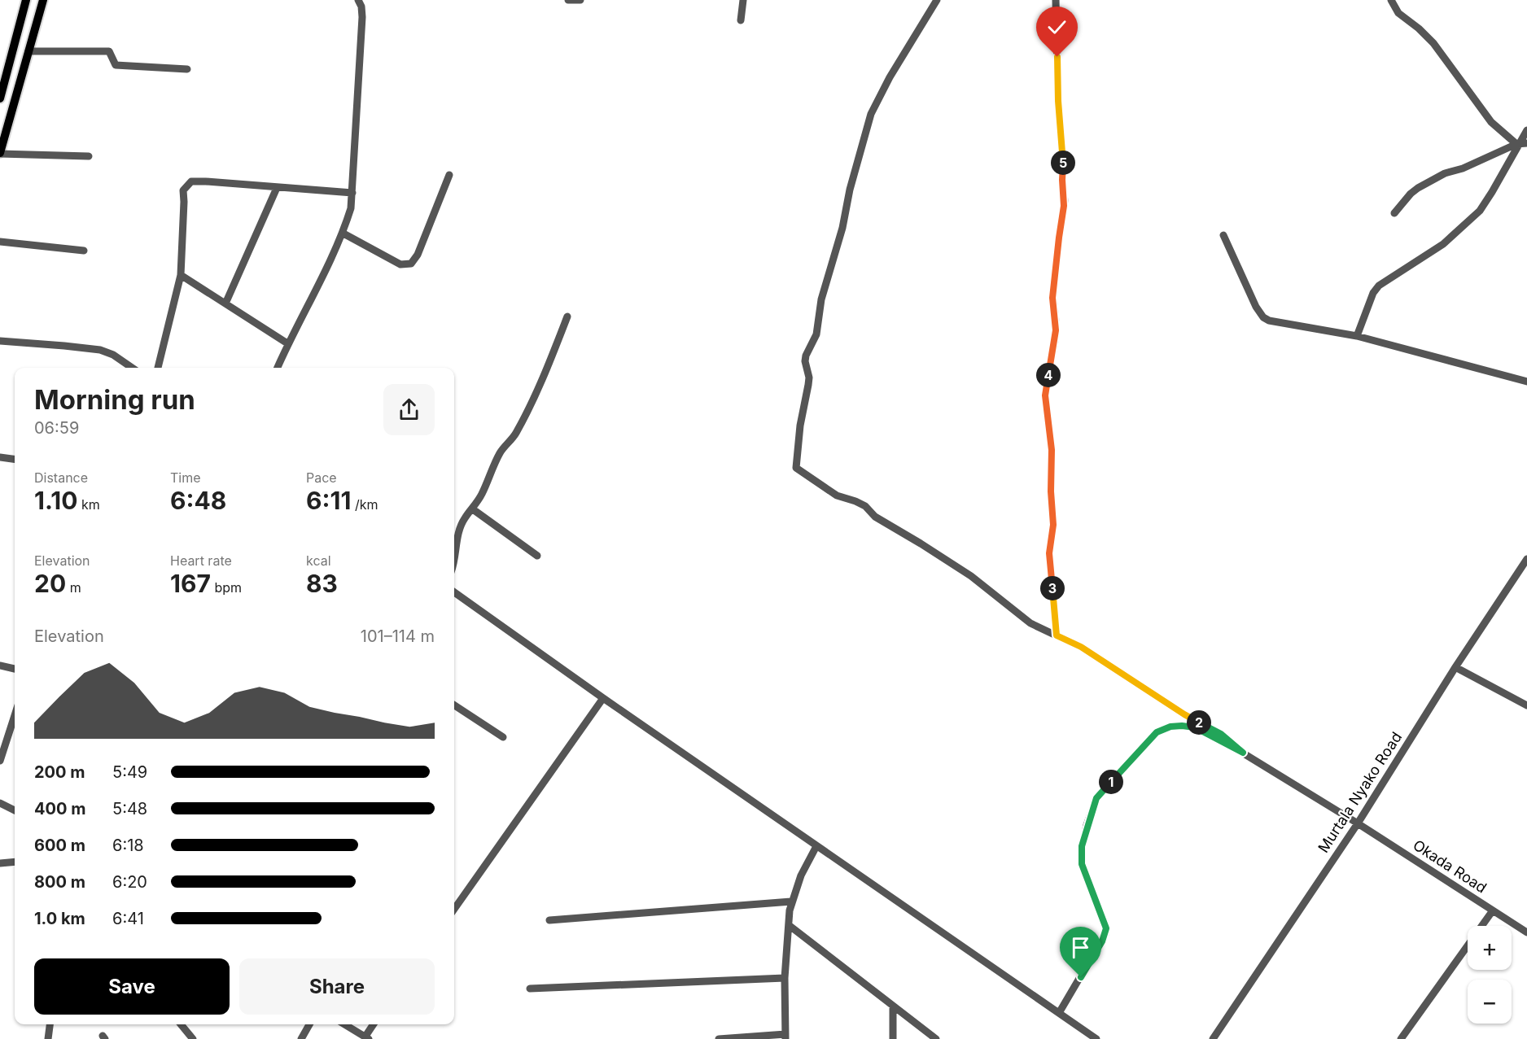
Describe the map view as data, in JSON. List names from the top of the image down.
{
  "streets": {
    "street": ["Murtala Nyako Road", "Okada Road"]
  },
  "crossings": [
    ["Murtala Nyako Road", "Okada Road"]
  ],
  "page": {
    "pins": [
      "5",
      "4",
      "3",
      "2",
      "1"
    ],
    "heading": ["Morning run", "06:59"],
    "stats": [
      ["Distance", "1.10 km"],
      ["Time", "6:48"],
      ["Pace", "6:11 /km"],
      ["Elevation", "20 m"],
      ["Heart rate", "167 bpm"],
      ["kcal", "83"]
    ],
    "chart": ["Elevation", "101–114 m"],
    "list": [
      {
        "name": "200 m",
        "note": "5:49"
      },
      {
        "name": "400 m",
        "note": "5:48"
      },
      {
        "name": "600 m",
        "note": "6:18"
      },
      {
        "name": "800 m",
        "note": "6:20"
      },
      {
        "name": "1.0 km",
        "note": "6:41"
      }
    ],
    "map_buttons": ["+", "−"],
    "buttons": ["Save", "Share"]
  }
}
